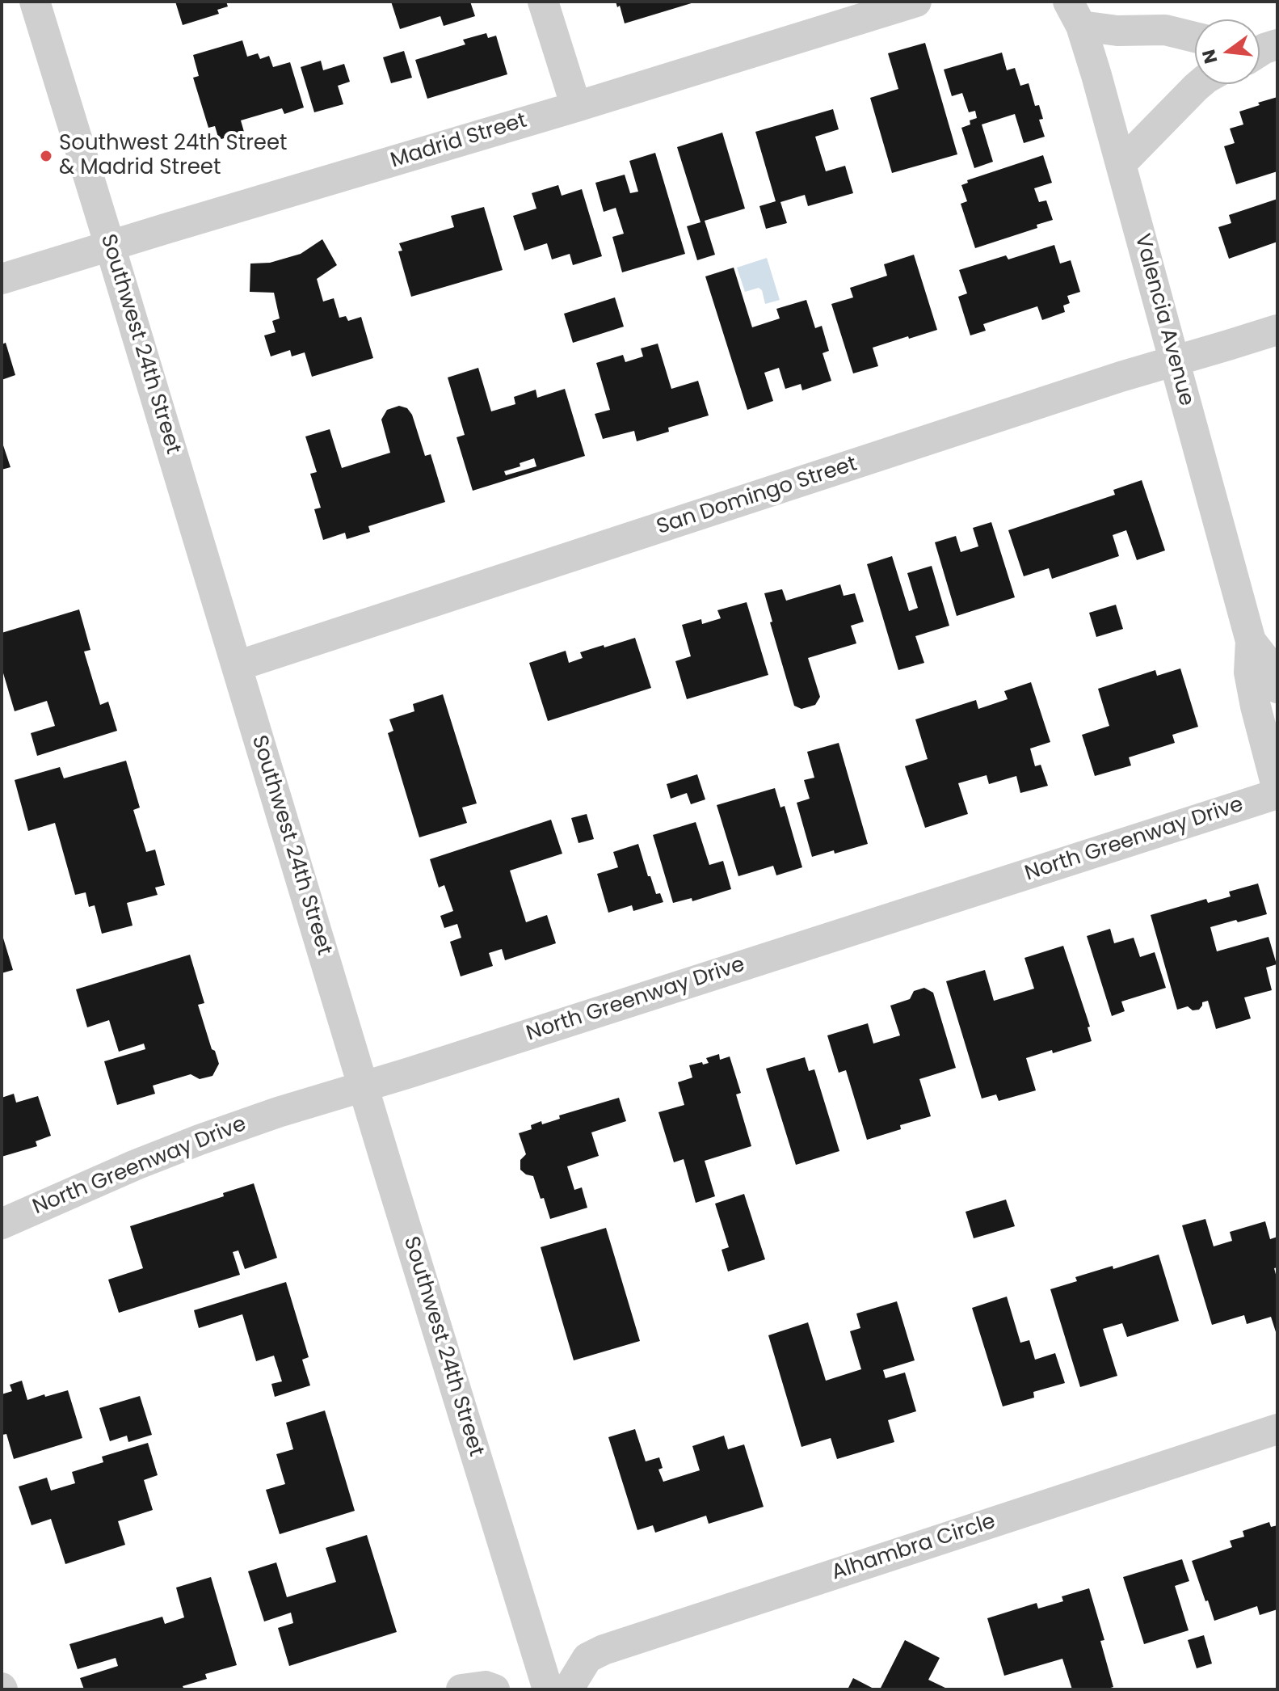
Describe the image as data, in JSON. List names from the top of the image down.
{
  "streets": {
    "street": [
      "Madrid Street",
      "Valencia Avenue",
      "Southwest 24th Street",
      "San Domingo Street",
      "North Greenway Drive",
      "Alhambra Circle"
    ]
  },
  "crossings": [
    ["Madrid Street", "Southwest 24th Street"],
    ["Valencia Avenue", "San Domingo Street"],
    ["Valencia Avenue", "North Greenway Drive"],
    ["Southwest 24th Street", "San Domingo Street"],
    ["Southwest 24th Street", "North Greenway Drive"]
  ],
  "places": ["Southwest 24th Street & Madrid Street"],
  "north": "left"
}
